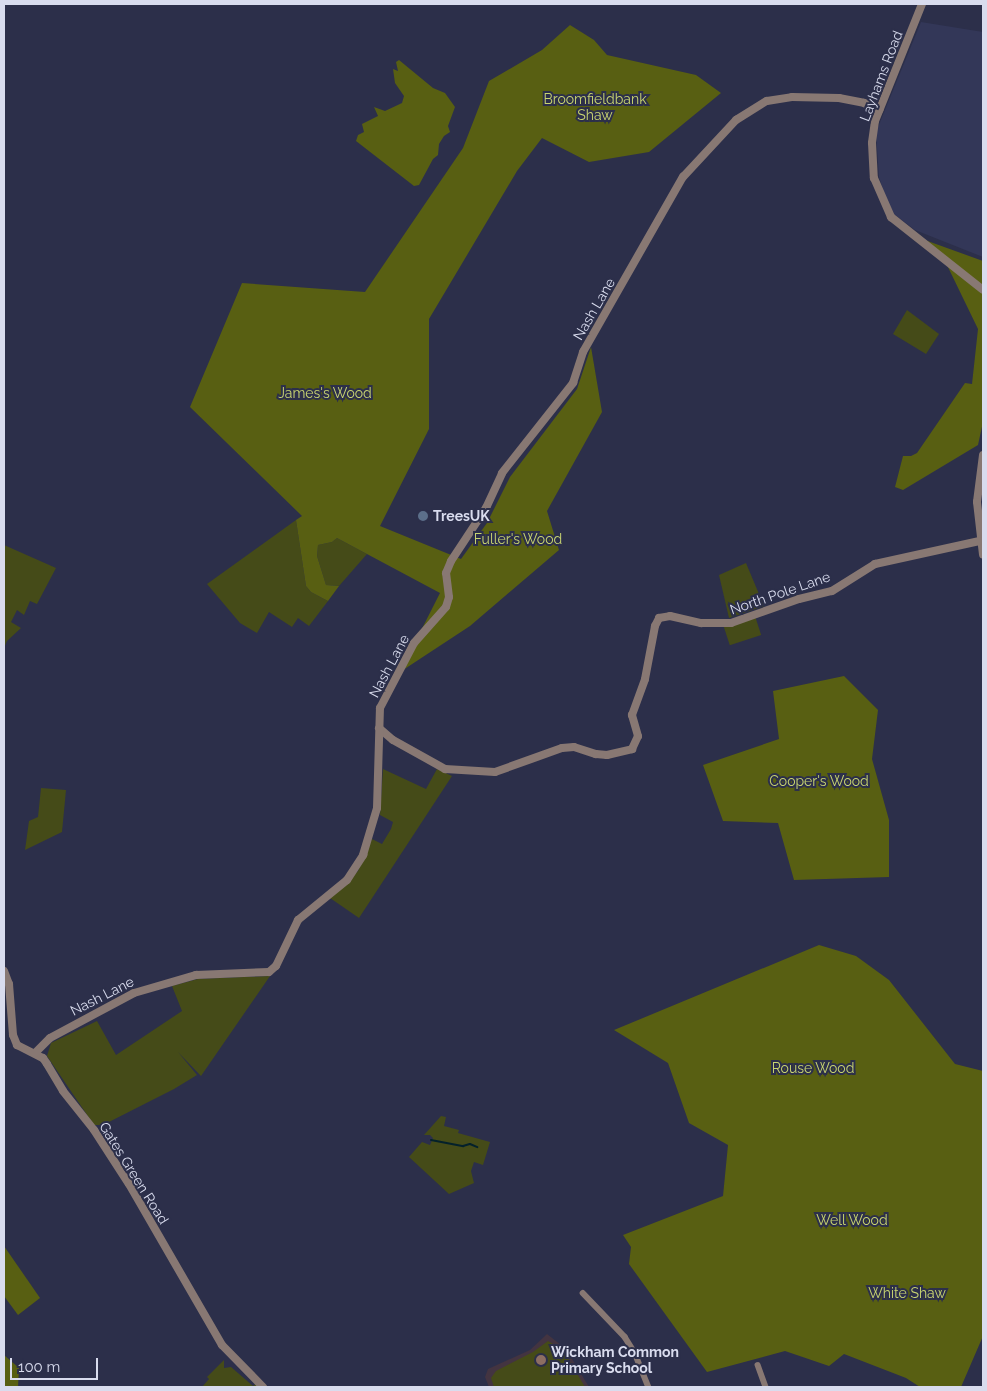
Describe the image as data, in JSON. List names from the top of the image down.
{
  "streets": {
    "street": [
      "Layhams Road",
      "Nash Lane",
      "North Pole Lane",
      "Gates Green Road"
    ]
  },
  "crossings": [
    ["Layhams Road", "Nash Lane"],
    ["Nash Lane", "North Pole Lane"],
    ["Nash Lane", "Gates Green Road"]
  ],
  "parks": [
    "Broomfieldbank Shaw",
    "James's Wood",
    "Fuller's Wood",
    "Cooper's Wood",
    "Rouse Wood",
    "Well Wood",
    "White Shaw"
  ],
  "places": ["TreesUK", "Wickham Common Primary School"],
  "scale_bar": "100 m"
}
